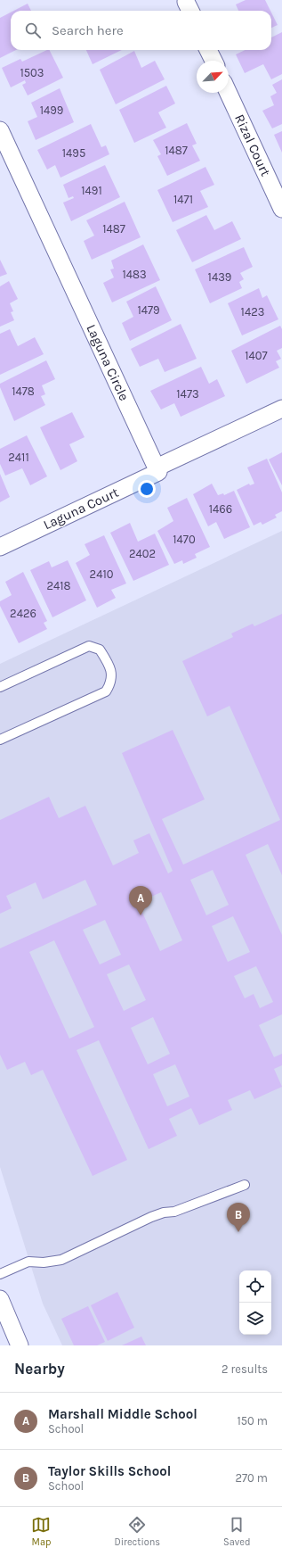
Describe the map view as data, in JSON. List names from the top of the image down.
{
  "streets": {
    "street": ["Rizal Court", "Laguna Circle", "Laguna Court"]
  },
  "crossings": [
    ["Laguna Circle", "Laguna Court"]
  ],
  "house_numbers": [
    "1503",
    "1499",
    "1487",
    "1495",
    "1491",
    "1471",
    "1487",
    "1483",
    "1439",
    "1479",
    "1423",
    "1407",
    "1478",
    "1473",
    "2411",
    "1466",
    "1470",
    "2402",
    "2410",
    "2418",
    "2426"
  ],
  "north": "top right",
  "page": {
    "search": "Search here",
    "pins": ["A", "B"],
    "heading": ["Nearby", "2 results"],
    "list": [
      {
        "mark": "A",
        "name": "Marshall Middle School",
        "note": "School",
        "value": "150 m"
      },
      {
        "mark": "B",
        "name": "Taylor Skills School",
        "note": "School",
        "value": "270 m"
      }
    ],
    "nav": ["Map", "Directions", "Saved"]
  }
}
